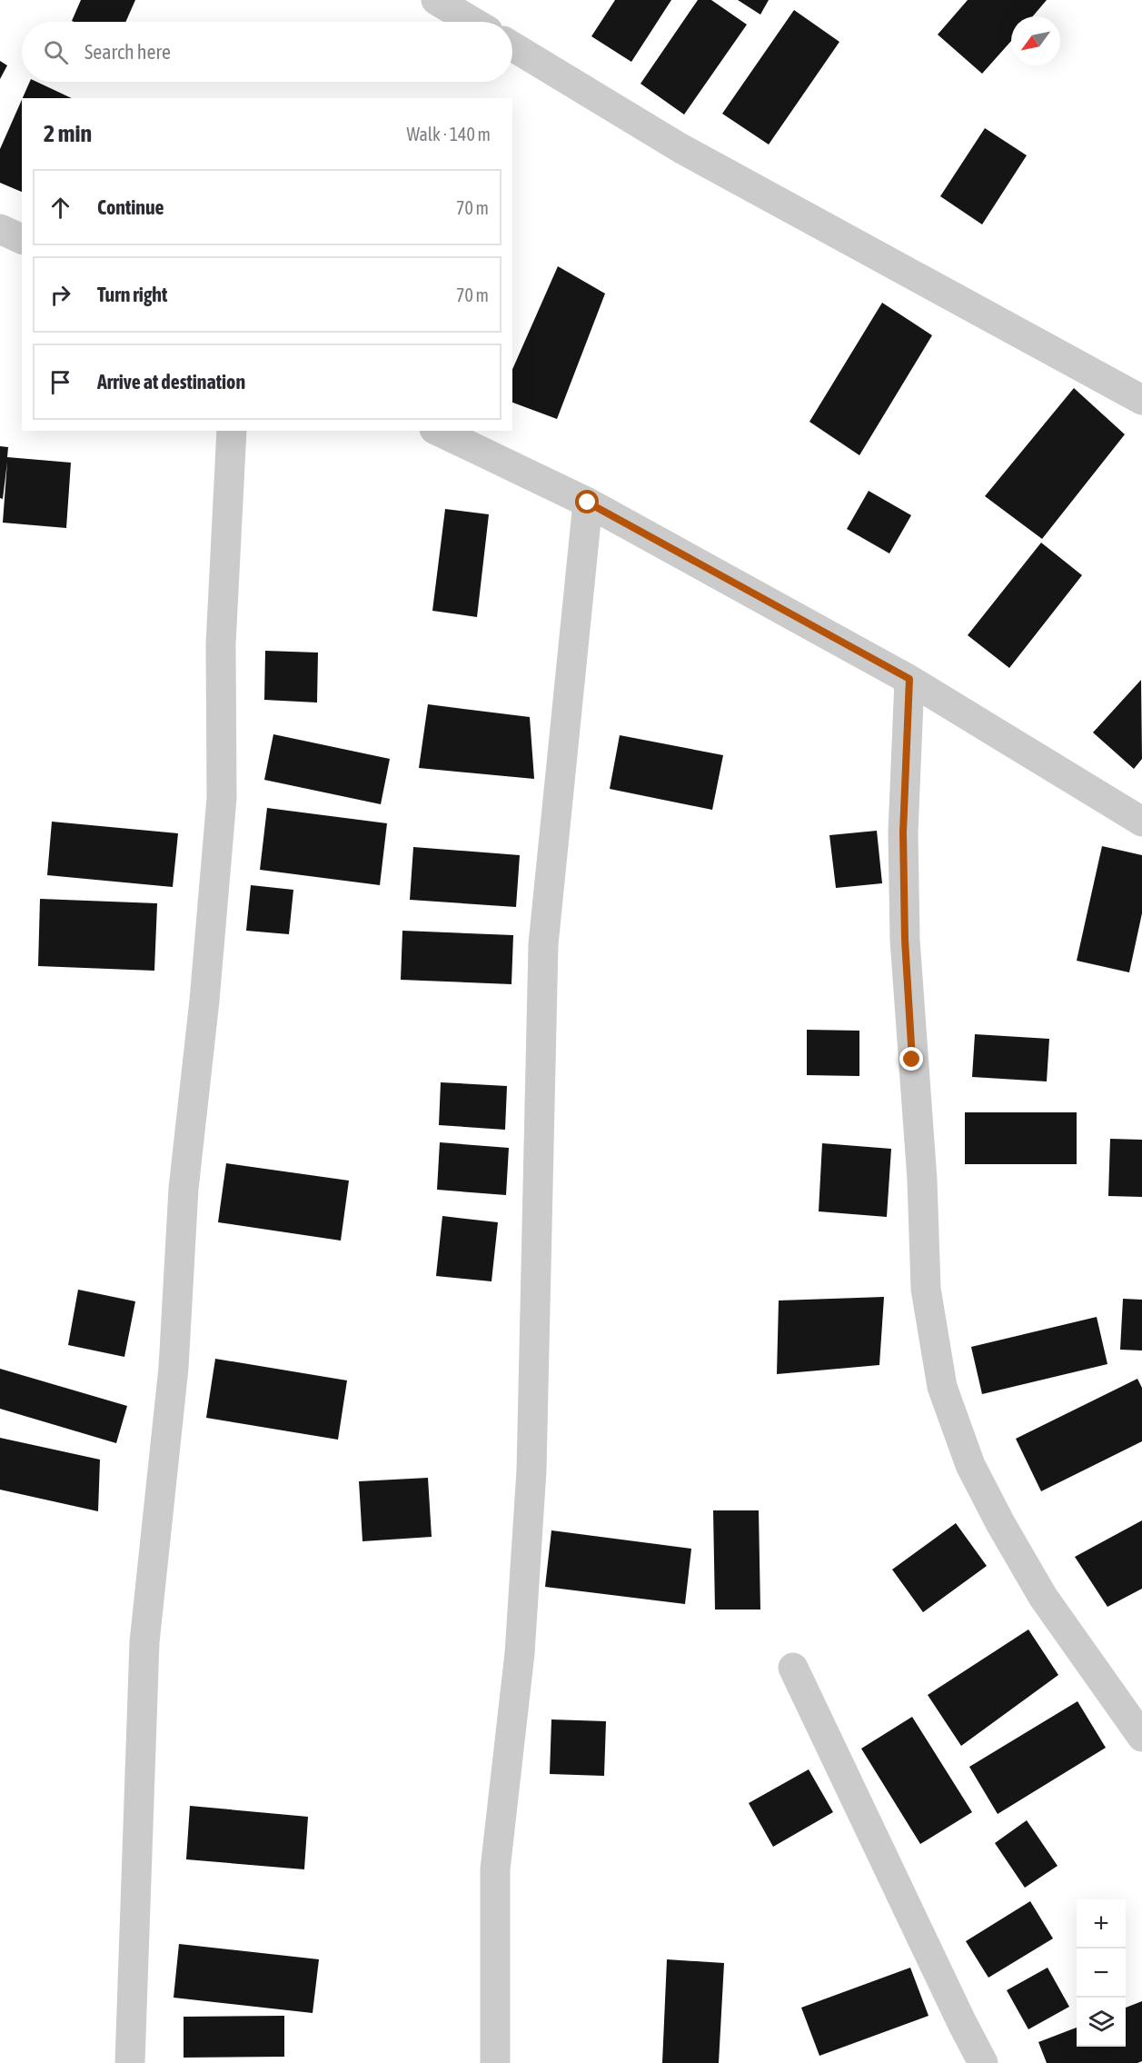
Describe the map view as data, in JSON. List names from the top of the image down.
{
  "north": "bottom left",
  "page": {
    "search": "Search here",
    "heading": ["2 min", "Walk · 140 m"],
    "list": [
      ["Continue", "70 m"],
      ["Turn right", "70 m"],
      "Arrive at destination"
    ],
    "map_buttons": ["+", "−"]
  }
}
